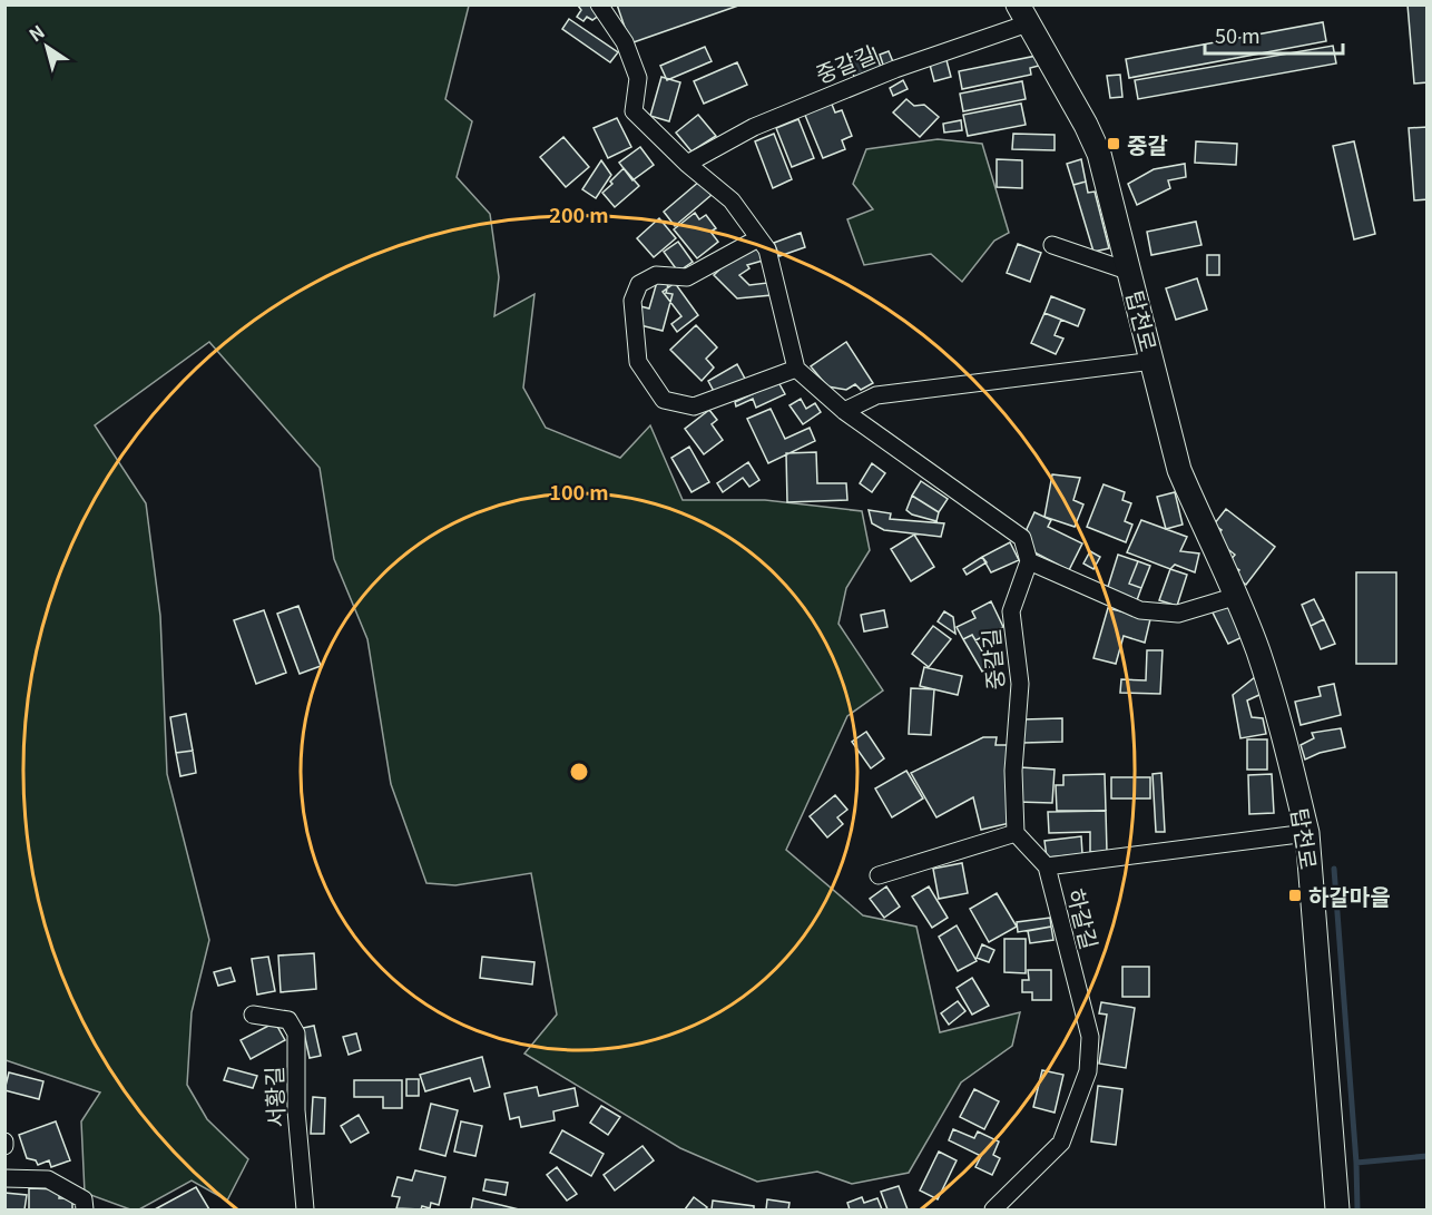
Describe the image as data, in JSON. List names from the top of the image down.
{
  "streets": {
    "main road": ["탑천로"],
    "street": ["중갈길", "하갈길", "서황길"]
  },
  "crossings": [
    ["중갈길", "탑천로"],
    ["탑천로", "하갈길"]
  ],
  "places": {
    "transit": ["중갈", "하갈마을"]
  },
  "scale_bar": "50 m",
  "north": "top left",
  "rings": ["200 m", "100 m"]
}
